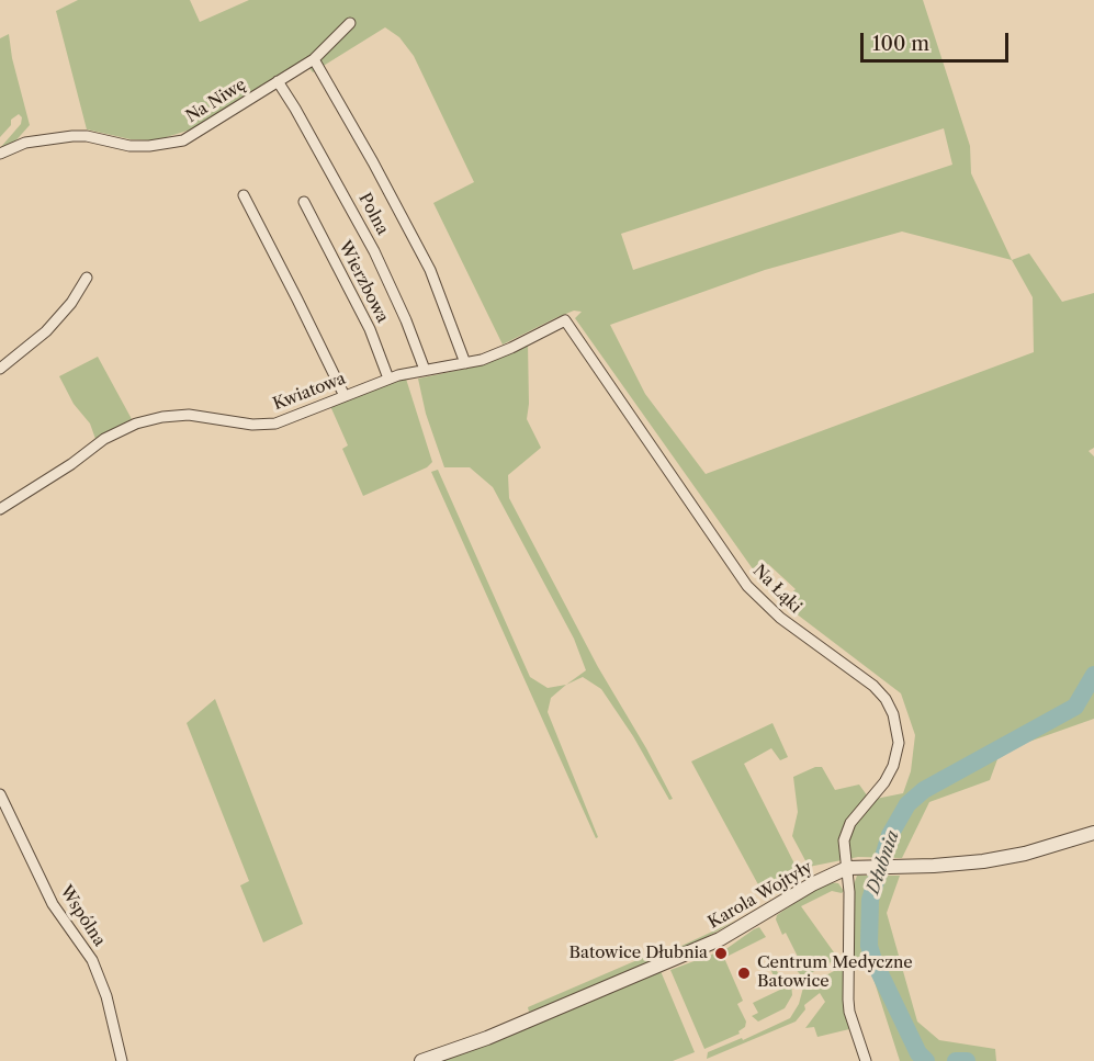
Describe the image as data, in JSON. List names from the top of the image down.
{
  "streets": {
    "street": [
      "Na Niwę",
      "Polna",
      "Wierzbowa",
      "Kwiatowa",
      "Na Łąki",
      "Karola Wojtyły",
      "Wspólna"
    ]
  },
  "crossings": [
    ["Na Niwę", "Polna"],
    ["Polna", "Kwiatowa"],
    ["Wierzbowa", "Kwiatowa"],
    ["Kwiatowa", "Na Łąki"],
    ["Na Łąki", "Karola Wojtyły"]
  ],
  "water": ["Dłubnia"],
  "places": ["Batowice Dłubnia", "Centrum Medyczne Batowice"],
  "scale_bar": "100 m"
}
